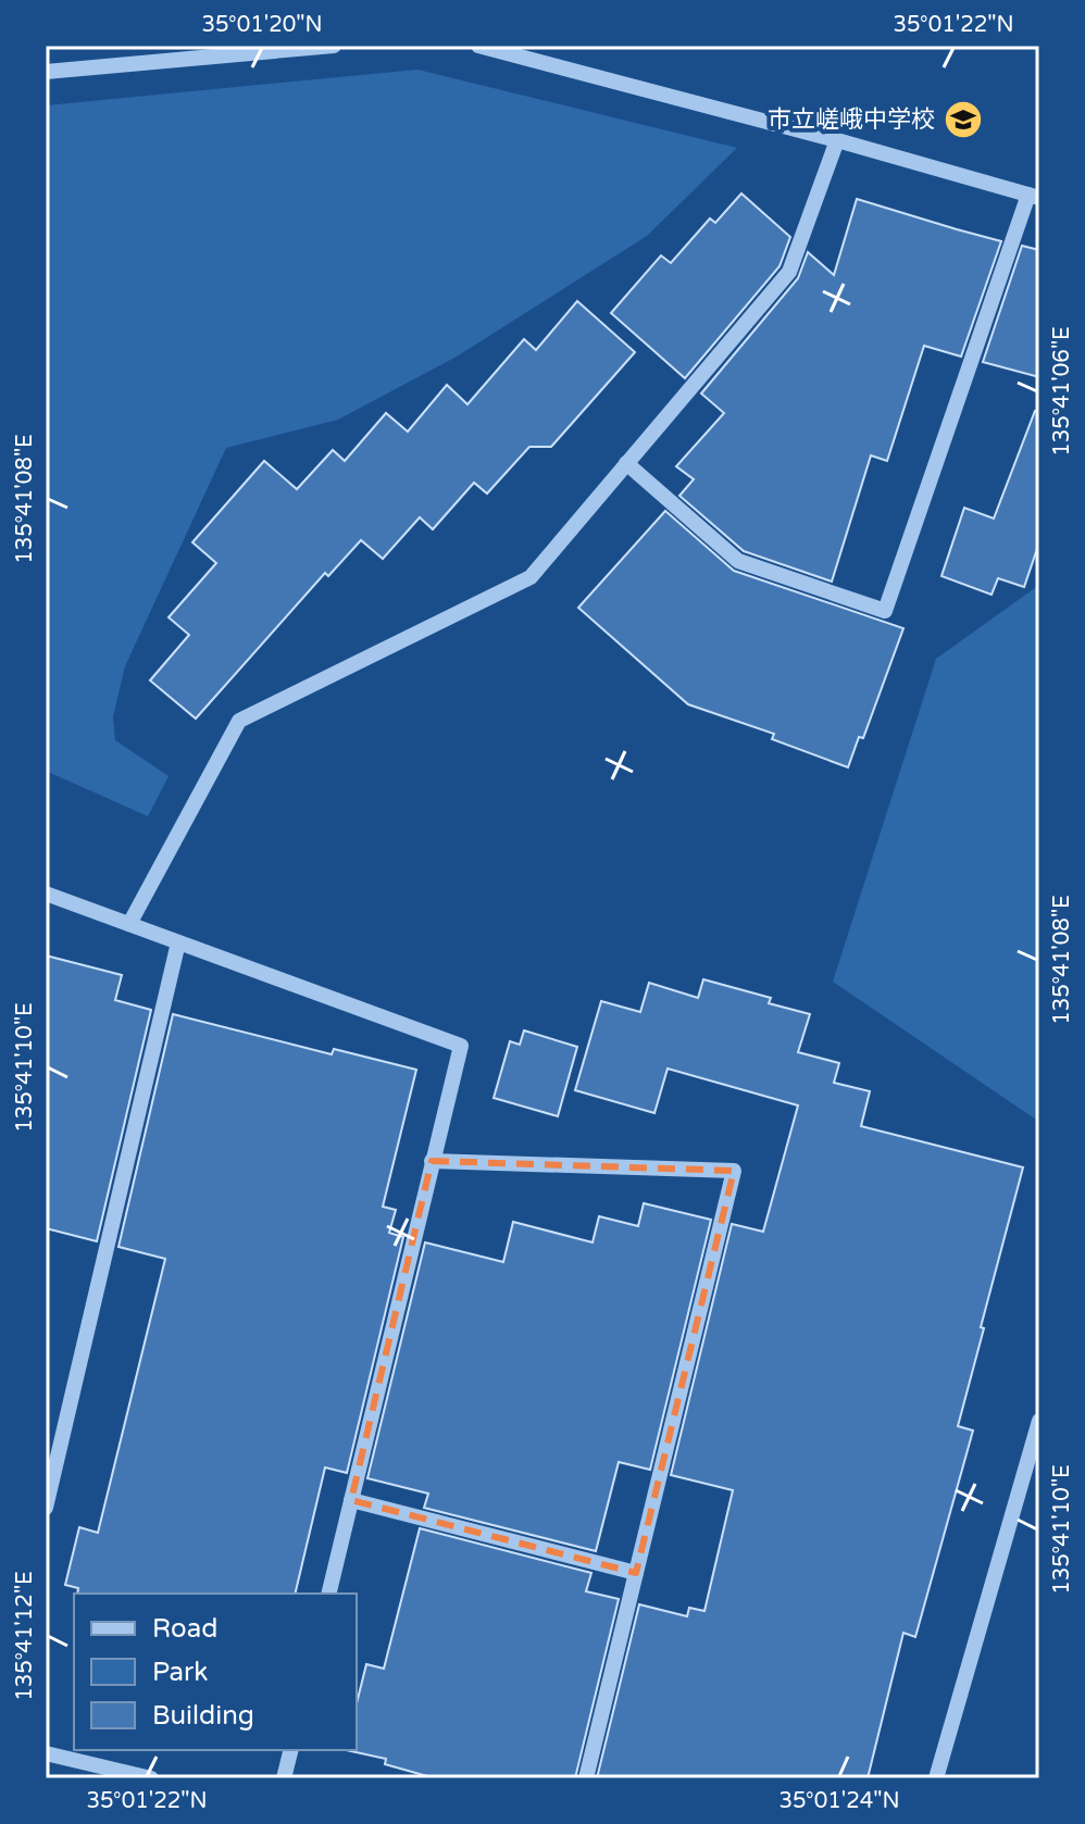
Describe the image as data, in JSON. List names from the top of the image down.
{
  "places": {
    "school or university": ["市立嵯峨中学校"]
  },
  "legend": ["Road", "Park", "Building"],
  "coordinates": [
    "35°01'20\"N",
    "35°01'22\"N",
    "135°41'06\"E",
    "135°41'08\"E",
    "135°41'10\"E",
    "135°41'12\"E",
    "35°01'24\"N"
  ]
}
